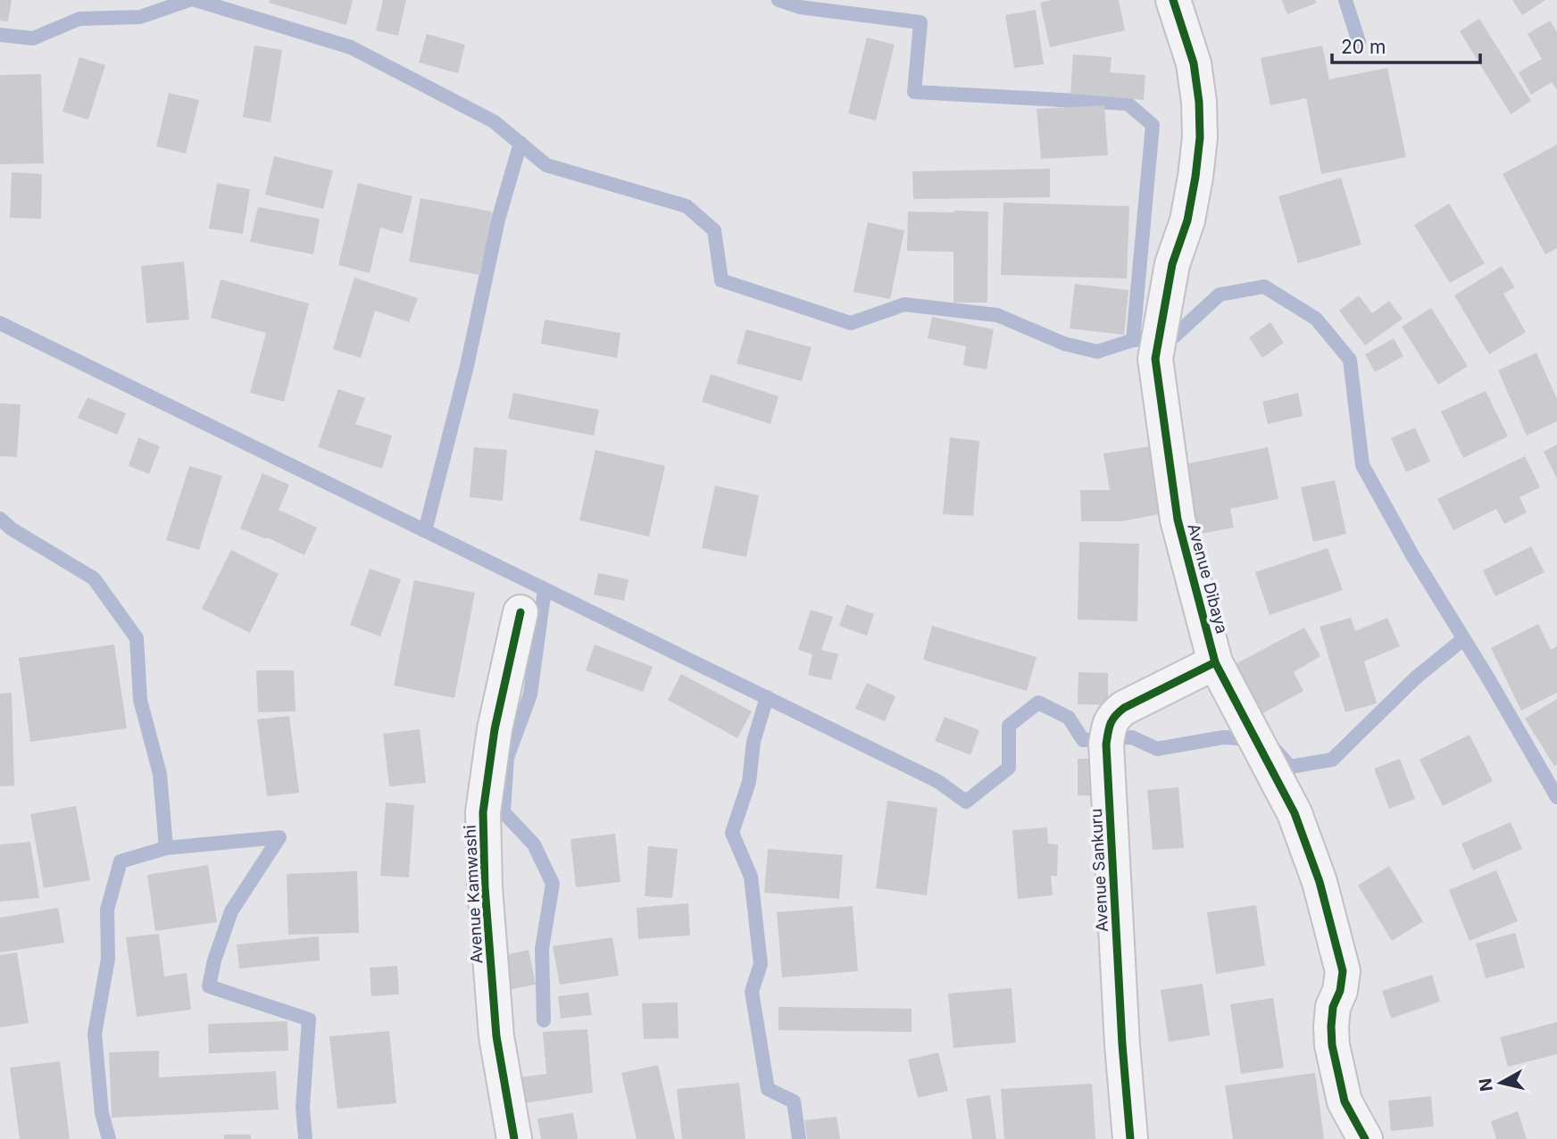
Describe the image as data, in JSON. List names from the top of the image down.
{
  "streets": {
    "street": ["Avenue Dibaya", "Avenue Sankuru", "Avenue Kamwashi"]
  },
  "crossings": [
    ["Avenue Dibaya", "Avenue Sankuru"]
  ],
  "scale_bar": "20 m",
  "north": "left"
}
